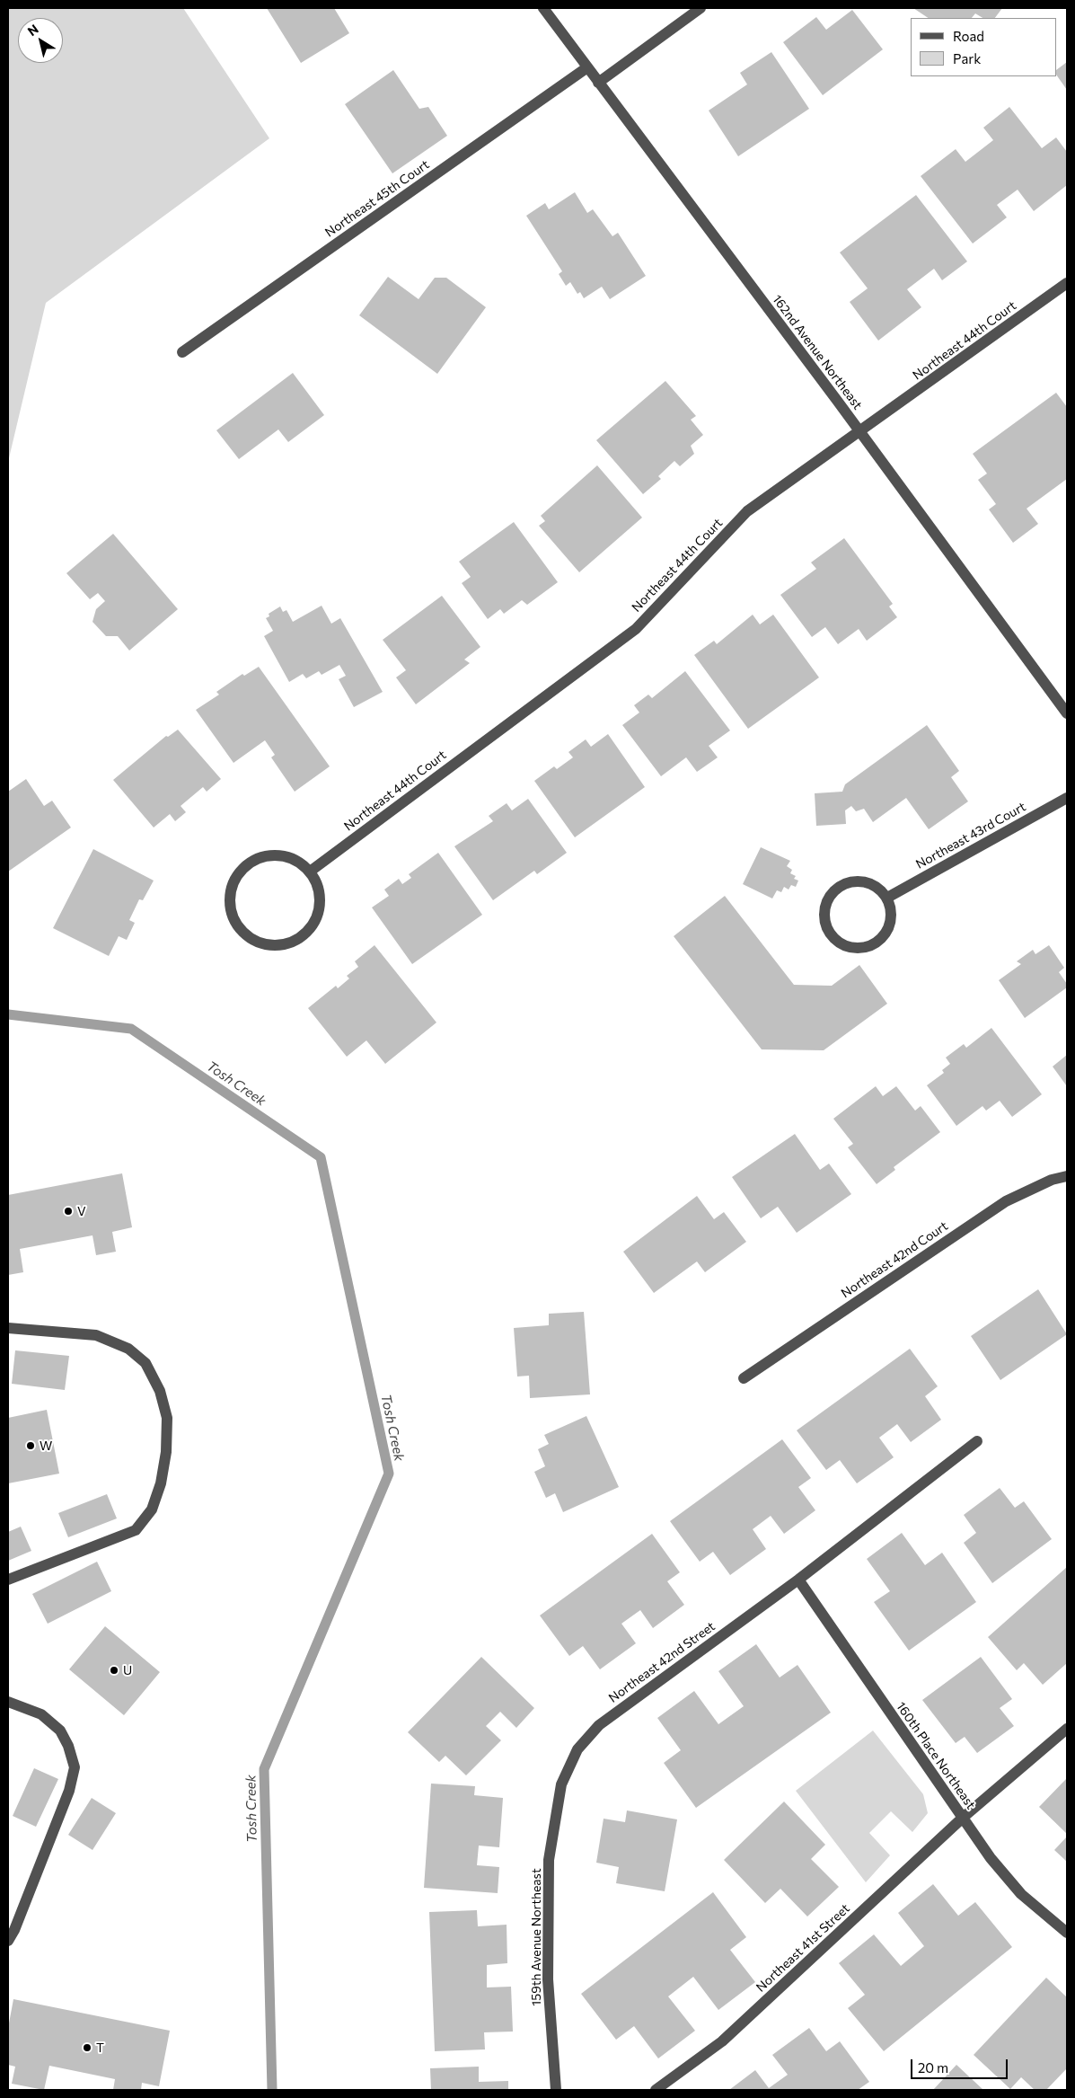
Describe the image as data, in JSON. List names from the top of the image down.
{
  "streets": {
    "street": [
      "Northeast 45th Court",
      "Northeast 44th Court",
      "162nd Avenue Northeast",
      "Northeast 43rd Court",
      "Northeast 42nd Court",
      "Northeast 42nd Street",
      "160th Place Northeast",
      "159th Avenue Northeast",
      "Northeast 41st Street"
    ]
  },
  "crossings": [
    ["Northeast 45th Court", "162nd Avenue Northeast"],
    ["Northeast 44th Court", "162nd Avenue Northeast"],
    ["Northeast 42nd Street", "160th Place Northeast"],
    ["Northeast 42nd Street", "159th Avenue Northeast"],
    ["160th Place Northeast", "Northeast 41st Street"]
  ],
  "water": ["Tosh Creek"],
  "places": [
    "V",
    "W",
    "U",
    "T"
  ],
  "legend": ["Road", "Park"],
  "scale_bar": "20 m",
  "north": "top left"
}
